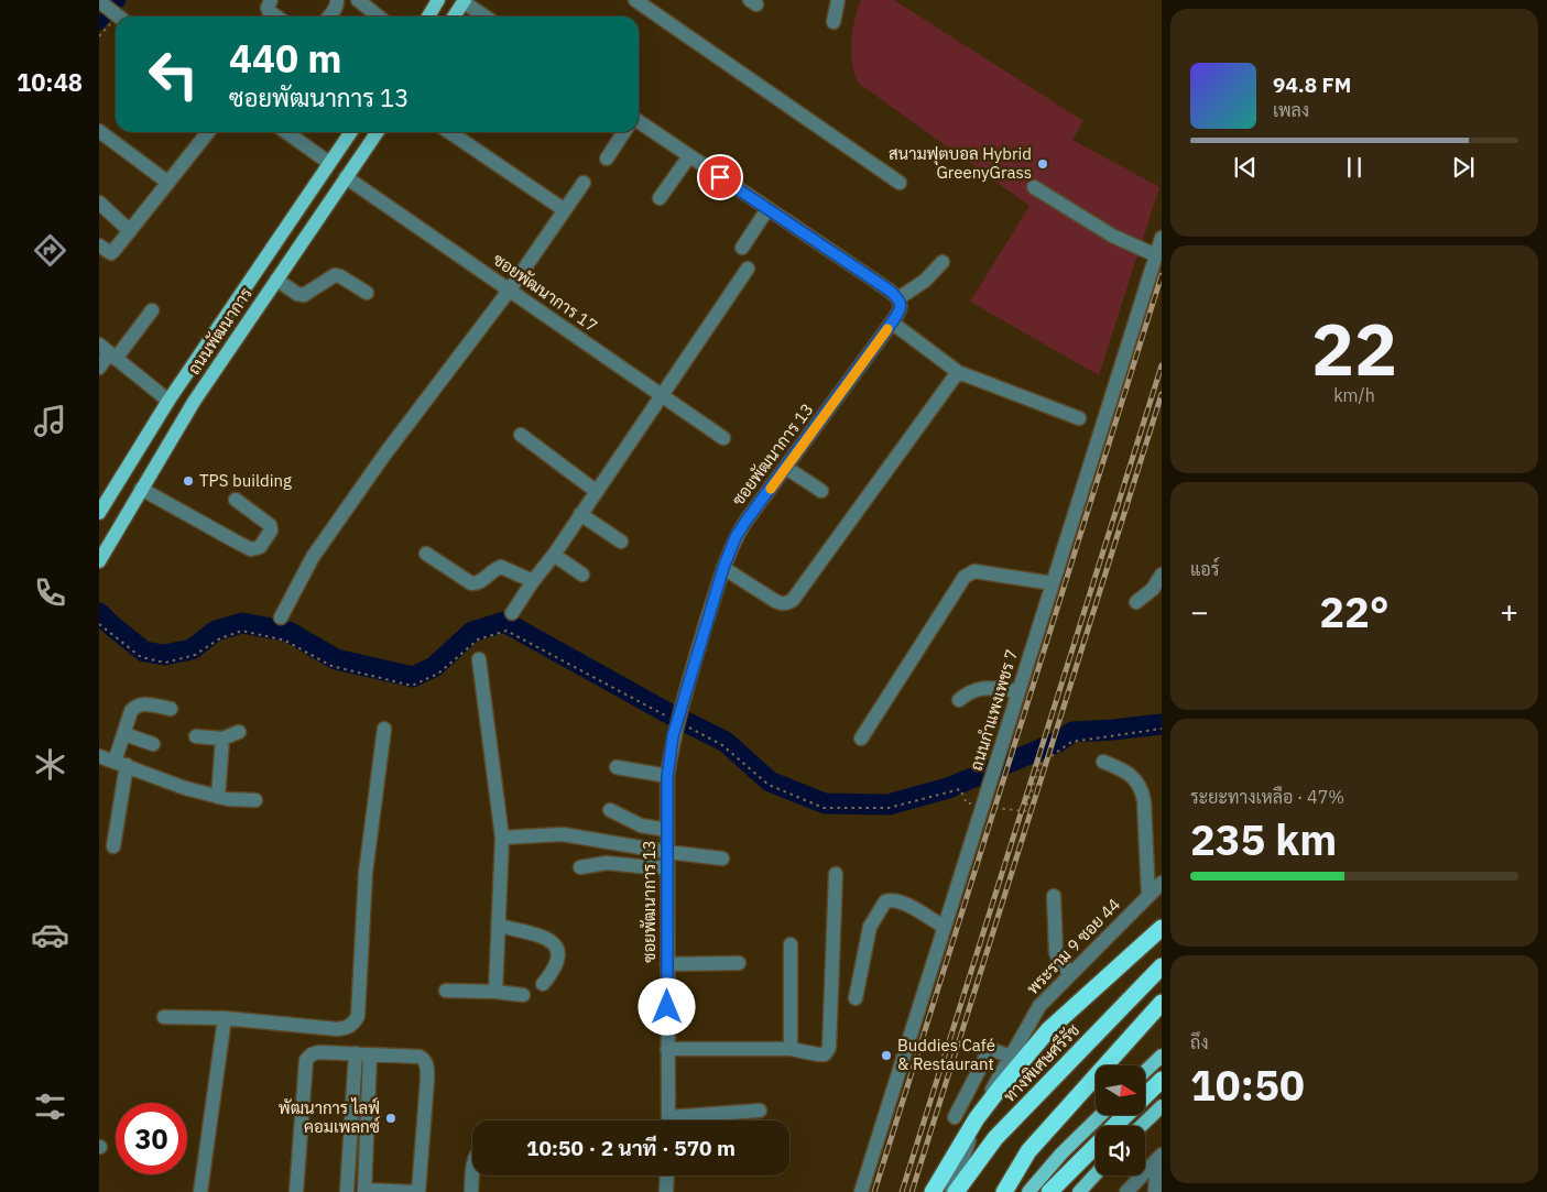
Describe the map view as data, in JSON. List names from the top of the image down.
{
  "streets": {
    "highway": ["ทางพิเศษศรีรัช"],
    "main road": ["ถนนพัฒนาการ"],
    "street": [
      "ซอยพัฒนาการ 17",
      "ซอยพัฒนาการ 13",
      "ถนนกำแพงเพชร 7",
      "พระราม 9 ซอย 44"
    ]
  },
  "crossings": [
    ["ซอยพัฒนาการ 17", "ถนนพัฒนาการ"]
  ],
  "places": [
    "สนามฟุตบอล Hybrid GreenyGrass",
    "TPS building",
    "Buddies Café & Restaurant",
    "พัฒนาการ ไลฟ์ คอมเพลกซ์"
  ],
  "north": "right",
  "page": {
    "tabs": "10:48",
    "turn": ["440 m", "ซอยพัฒนาการ 13"],
    "song": ["94.8 FM", "เพลง"],
    "tile": [
      ["22", "km/h"],
      "แอร์",
      ["ระยะทางเหลือ · 47%", "235 km"],
      ["ถึง", "10:50"]
    ],
    "heat": ["−", "22°", "+"],
    "limit": "30",
    "trip": "10:50 · 2 นาที · 570 m"
  }
}
